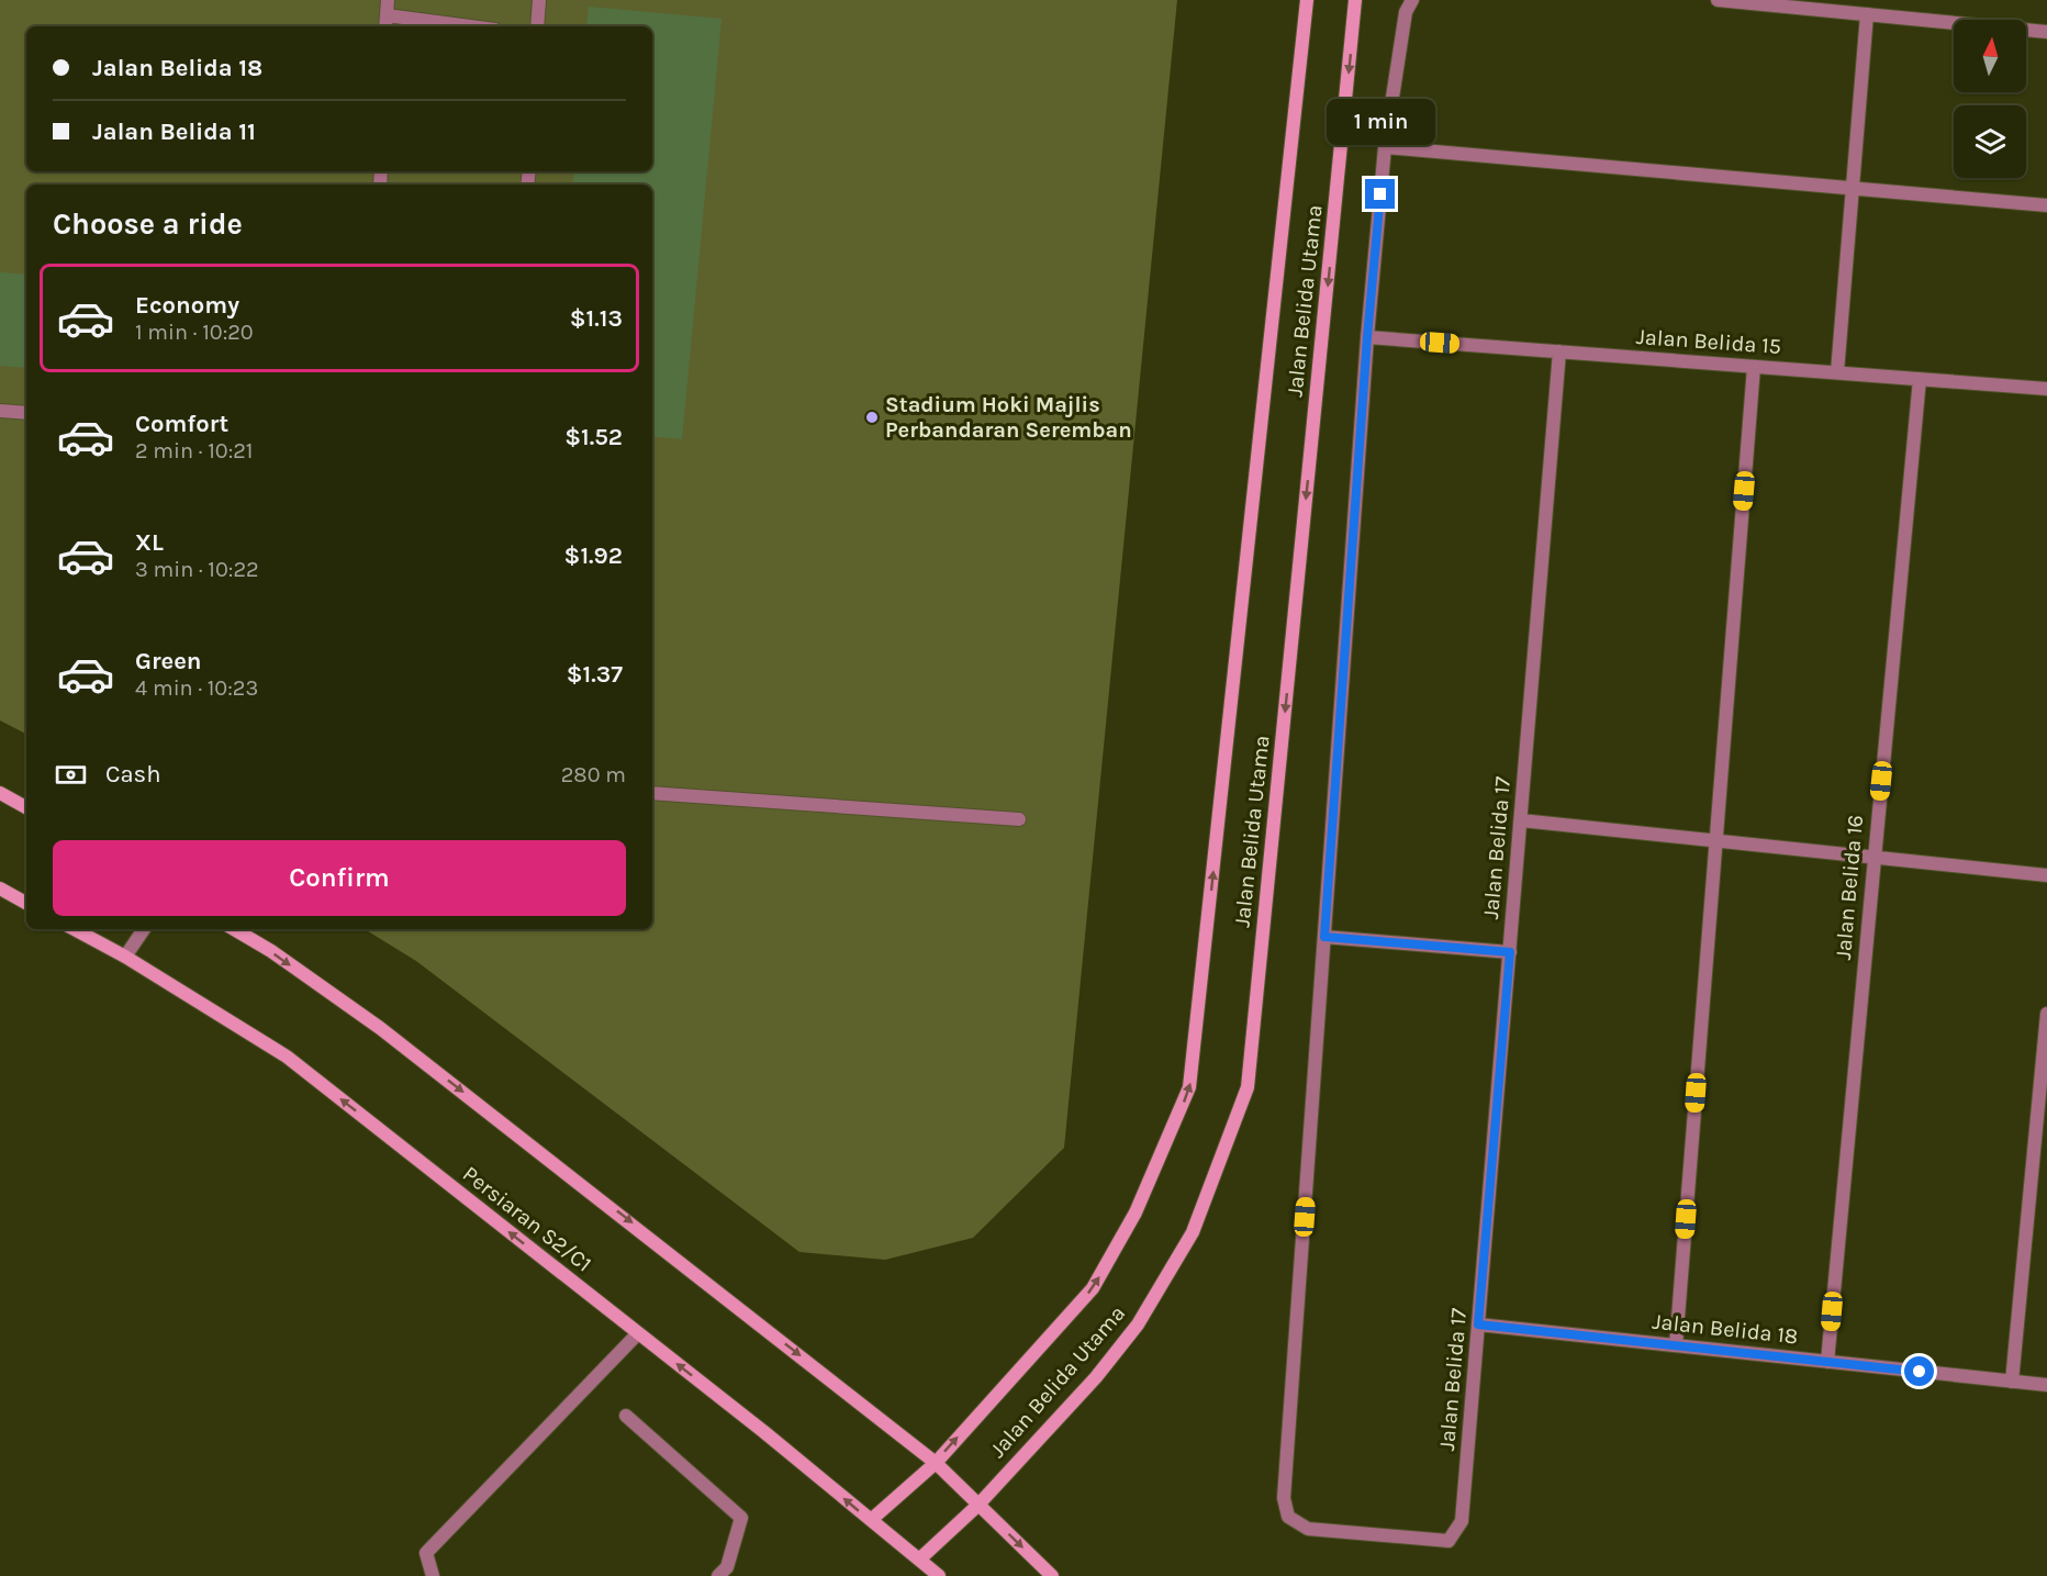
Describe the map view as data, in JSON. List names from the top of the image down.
{
  "streets": {
    "main road": ["Jalan Belida Utama", "Persiaran S2/C1"],
    "street": [
      "Jalan Belida 15",
      "Jalan Belida 17",
      "Jalan Belida 16",
      "Jalan Belida 18"
    ]
  },
  "crossings": [
    ["Jalan Belida Utama", "Persiaran S2/C1"],
    ["Jalan Belida 15", "Jalan Belida 17"],
    ["Jalan Belida 15", "Jalan Belida 16"],
    ["Jalan Belida 17", "Jalan Belida 18"],
    ["Jalan Belida 16", "Jalan Belida 18"]
  ],
  "places": ["Stadium Hoki Majlis Perbandaran Seremban"],
  "north": "top",
  "page": {
    "banner": ["Jalan Belida 18", "Jalan Belida 11"],
    "bubble": "1 min",
    "heading": "Choose a ride",
    "list": [
      {
        "name": "Economy",
        "note": "1 min · 10:20",
        "value": "$1.13"
      },
      {
        "name": "Comfort",
        "note": "2 min · 10:21",
        "value": "$1.52"
      },
      {
        "name": "XL",
        "note": "3 min · 10:22",
        "value": "$1.92"
      },
      {
        "name": "Green",
        "note": "4 min · 10:23",
        "value": "$1.37"
      }
    ],
    "pay": ["Cash", "280 m"],
    "buttons": "Confirm"
  }
}
